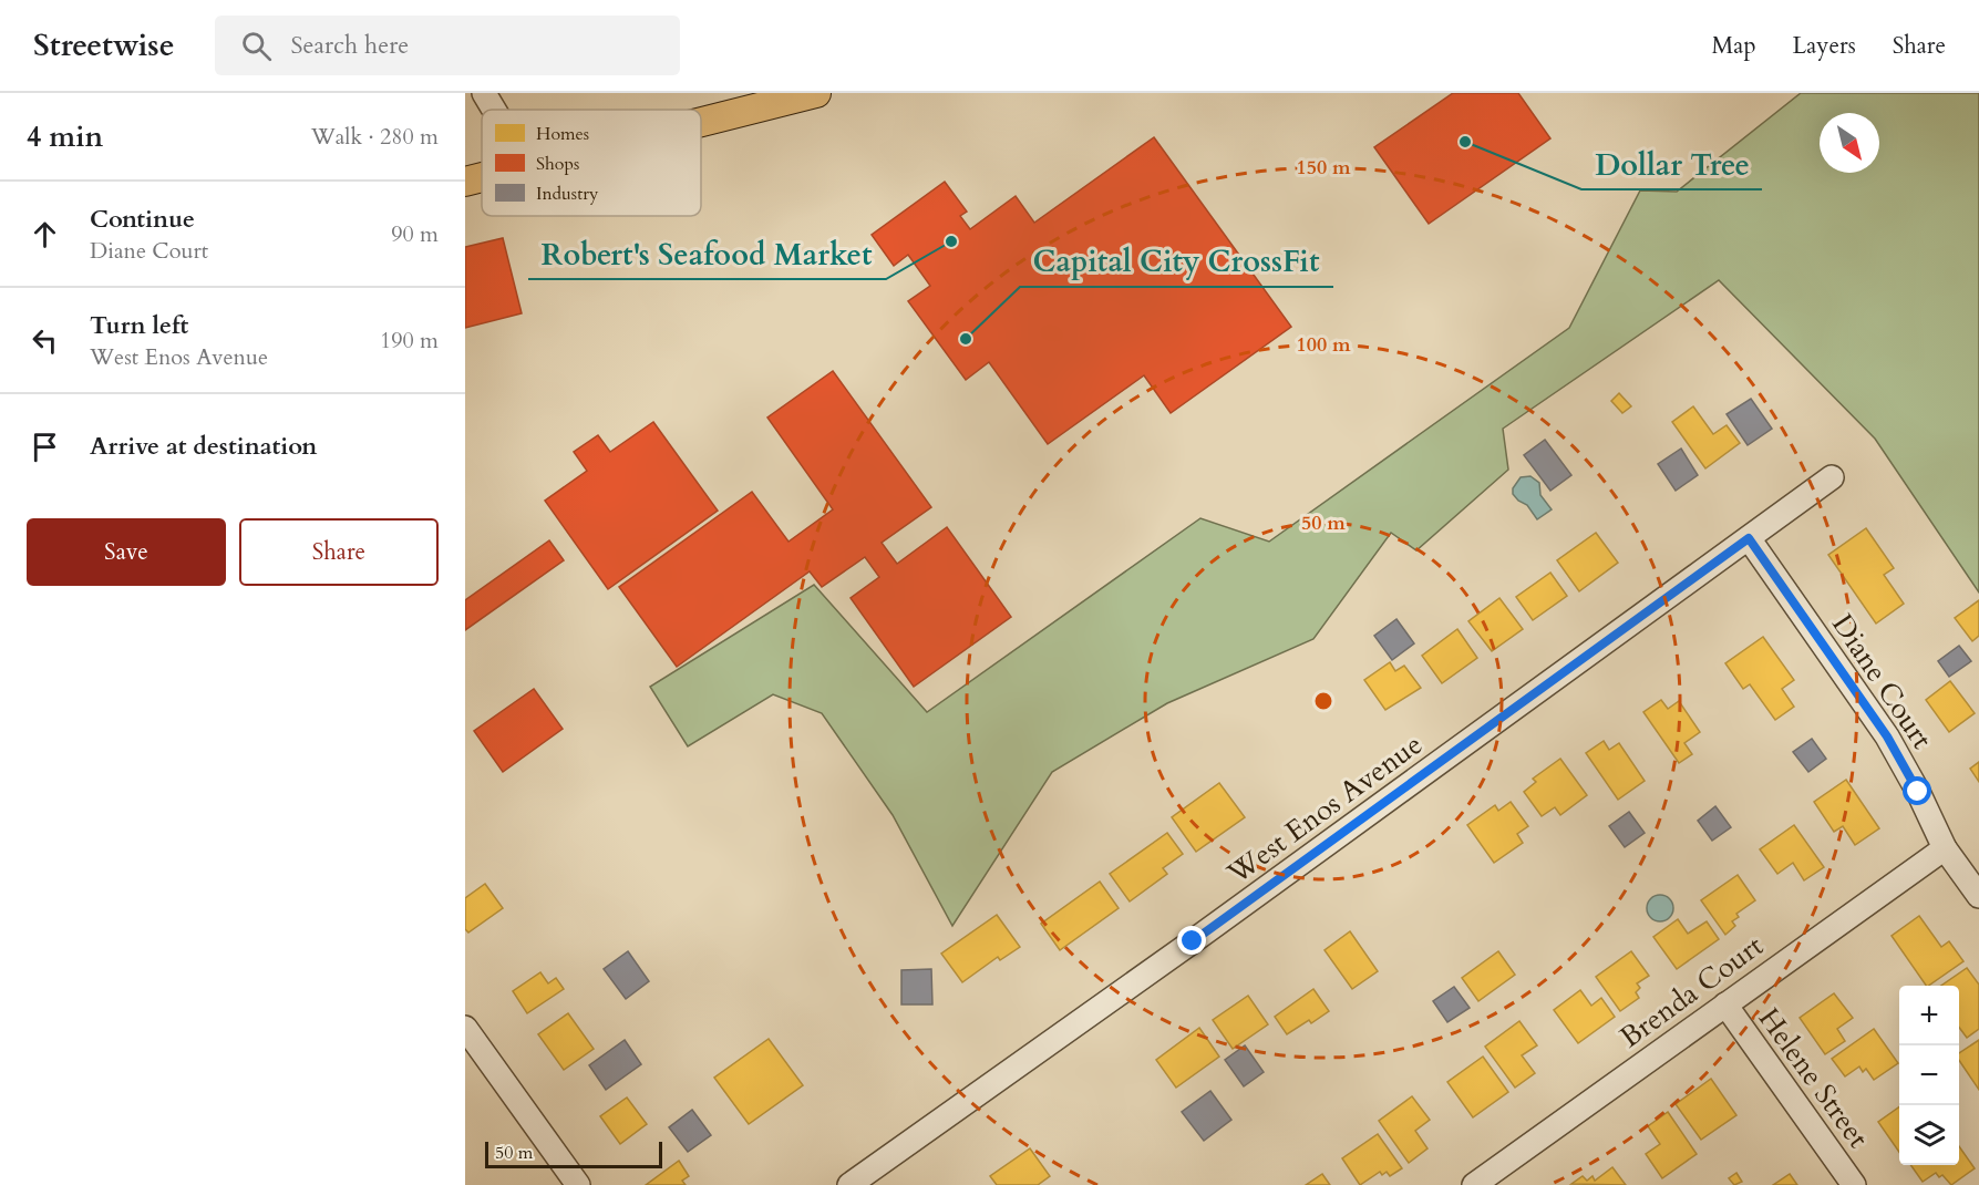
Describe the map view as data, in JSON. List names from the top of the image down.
{
  "streets": {
    "street": [
      "Diane Court",
      "West Enos Avenue",
      "Brenda Court",
      "Helene Street"
    ]
  },
  "crossings": [
    ["Diane Court", "West Enos Avenue"],
    ["Diane Court", "Brenda Court"],
    ["Brenda Court", "Helene Street"]
  ],
  "places": ["Dollar Tree", "Robert's Seafood Market", "Capital City CrossFit"],
  "legend": ["Homes", "Shops", "Industry"],
  "scale_bar": "50 m",
  "north": "bottom right",
  "page": {
    "header": "Streetwise",
    "search": "Search here",
    "nav": ["Map", "Layers", "Share"],
    "heading": ["4 min", "Walk · 280 m"],
    "list": [
      ["Continue", "Diane Court", "90 m"],
      ["Turn left", "West Enos Avenue", "190 m"],
      "Arrive at destination"
    ],
    "buttons": ["Save", "Share"],
    "map_buttons": ["+", "−"],
    "scale": "50 m"
  },
  "rings": ["150 m", "100 m", "50 m"]
}
